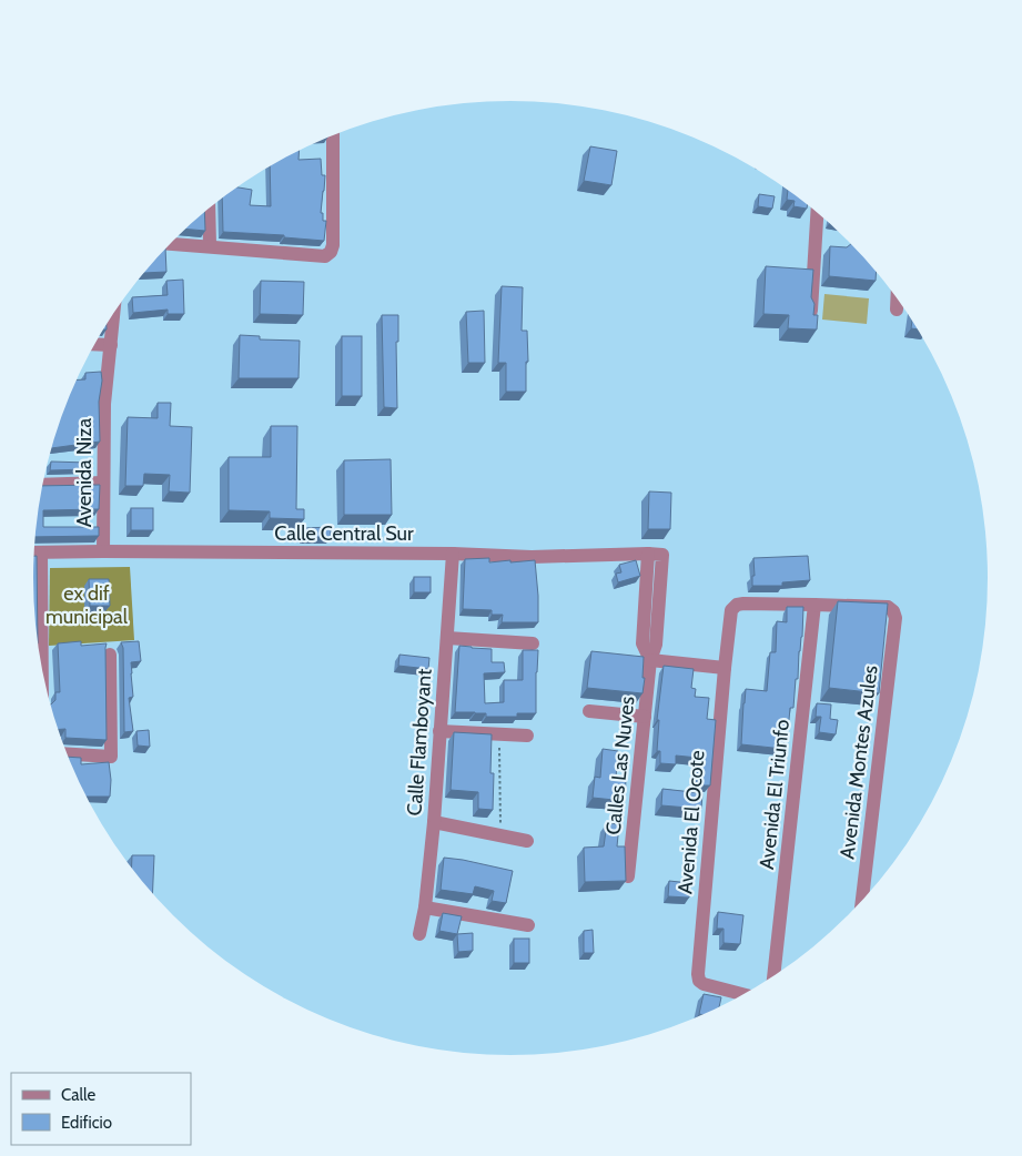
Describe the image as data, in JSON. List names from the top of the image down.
{
  "streets": {
    "street": [
      "Avenida Niza",
      "Calle Central Sur",
      "Calle Flamboyant",
      "Avenida Montes Azules",
      "Calles Las Nuves",
      "Avenida El Triunfo",
      "Avenida El Ocote"
    ]
  },
  "crossings": [
    ["Avenida Niza", "Calle Central Sur"],
    ["Calle Central Sur", "Calle Flamboyant"],
    ["Calle Central Sur", "Calles Las Nuves"],
    ["Avenida Montes Azules", "Avenida El Triunfo"],
    ["Avenida Montes Azules", "Avenida El Ocote"],
    ["Avenida El Triunfo", "Avenida El Ocote"]
  ],
  "parks": ["ex dif municipal"],
  "legend": ["Calle", "Edificio"]
}
